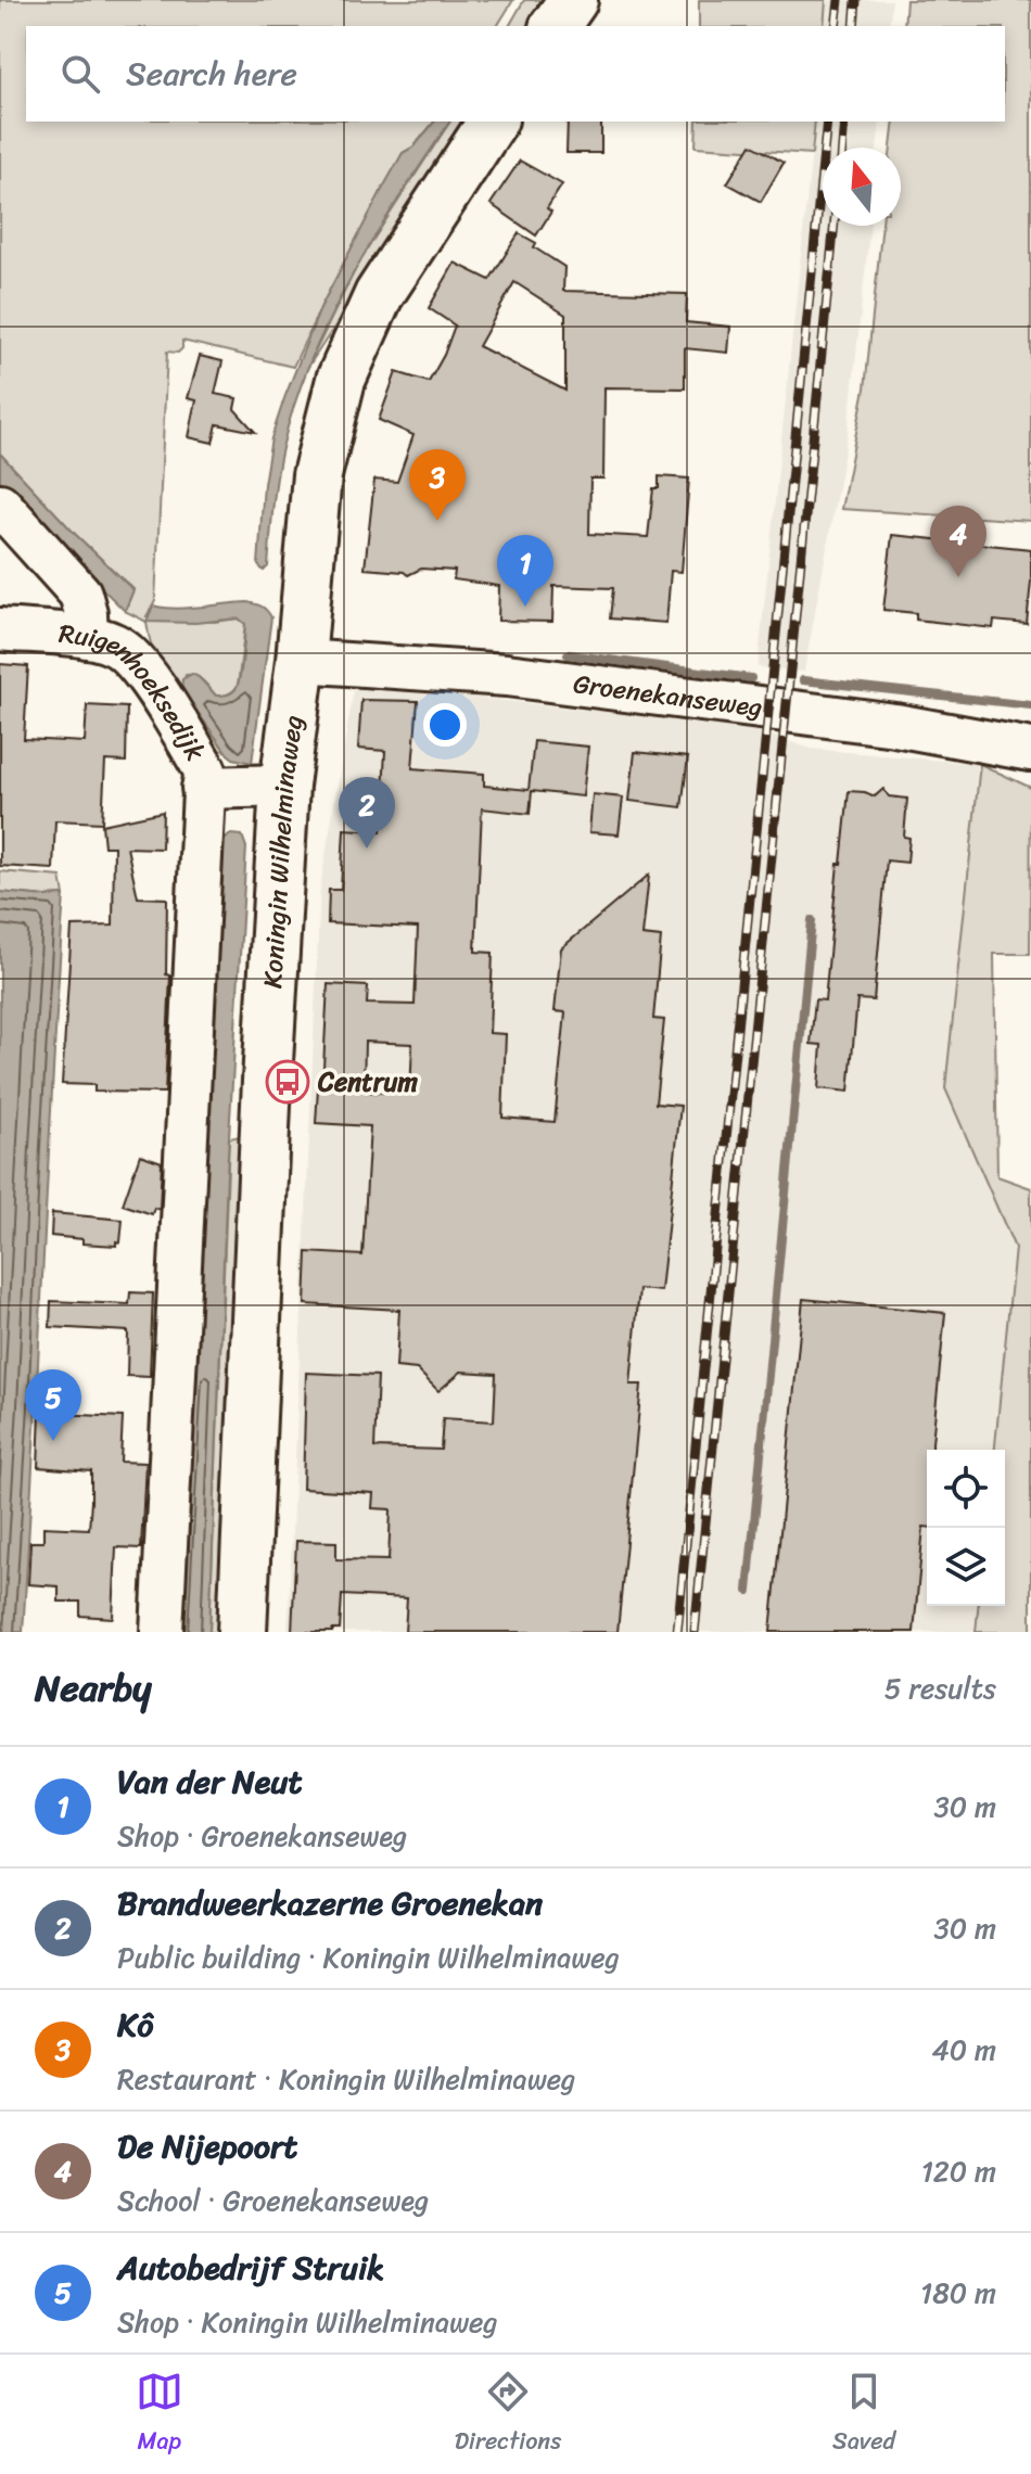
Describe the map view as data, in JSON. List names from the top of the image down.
{
  "streets": {
    "main road": ["Koningin Wilhelminaweg"],
    "street": ["Groenekanseweg", "Ruigenhoeksedijk"]
  },
  "crossings": [
    ["Groenekanseweg", "Koningin Wilhelminaweg"],
    ["Ruigenhoeksedijk", "Koningin Wilhelminaweg"]
  ],
  "places": {
    "bus stop": ["Centrum"]
  },
  "north": "top",
  "page": {
    "search": "Search here",
    "pins": [
      "3",
      "4",
      "1",
      "2",
      "5"
    ],
    "heading": ["Nearby", "5 results"],
    "list": [
      {
        "mark": "1",
        "name": "Van der Neut",
        "note": "Shop · Groenekanseweg",
        "value": "30 m"
      },
      {
        "mark": "2",
        "name": "Brandweerkazerne Groenekan",
        "note": "Public building · Koningin Wilhelminaweg",
        "value": "30 m"
      },
      {
        "mark": "3",
        "name": "Kô",
        "note": "Restaurant · Koningin Wilhelminaweg",
        "value": "40 m"
      },
      {
        "mark": "4",
        "name": "De Nijepoort",
        "note": "School · Groenekanseweg",
        "value": "120 m"
      },
      {
        "mark": "5",
        "name": "Autobedrijf Struik",
        "note": "Shop · Koningin Wilhelminaweg",
        "value": "180 m"
      }
    ],
    "nav": ["Map", "Directions", "Saved"]
  }
}
